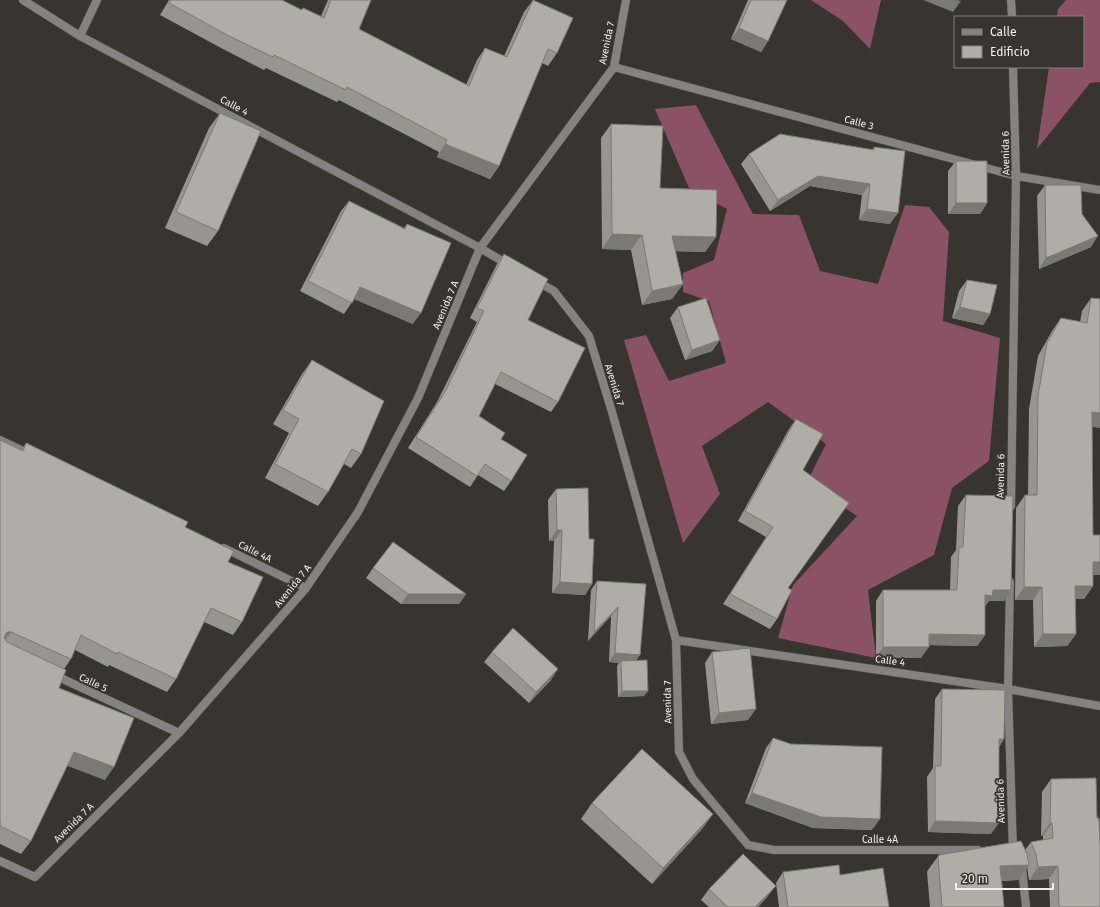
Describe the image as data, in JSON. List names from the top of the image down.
{
  "streets": {
    "street": [
      "Avenida 7",
      "Calle 4",
      "Calle 3",
      "Avenida 6",
      "Avenida 7 A",
      "Calle 4A",
      "Calle 5"
    ]
  },
  "crossings": [
    ["Avenida 7", "Calle 4"],
    ["Avenida 7", "Calle 3"],
    ["Avenida 7", "Avenida 7 A"],
    ["Avenida 7", "Calle 4A"],
    ["Calle 4", "Avenida 6"],
    ["Calle 4", "Avenida 7 A"],
    ["Calle 3", "Avenida 6"],
    ["Avenida 7 A", "Calle 4A"],
    ["Avenida 7 A", "Calle 5"]
  ],
  "legend": ["Calle", "Edificio"],
  "scale_bar": "20 m"
}
